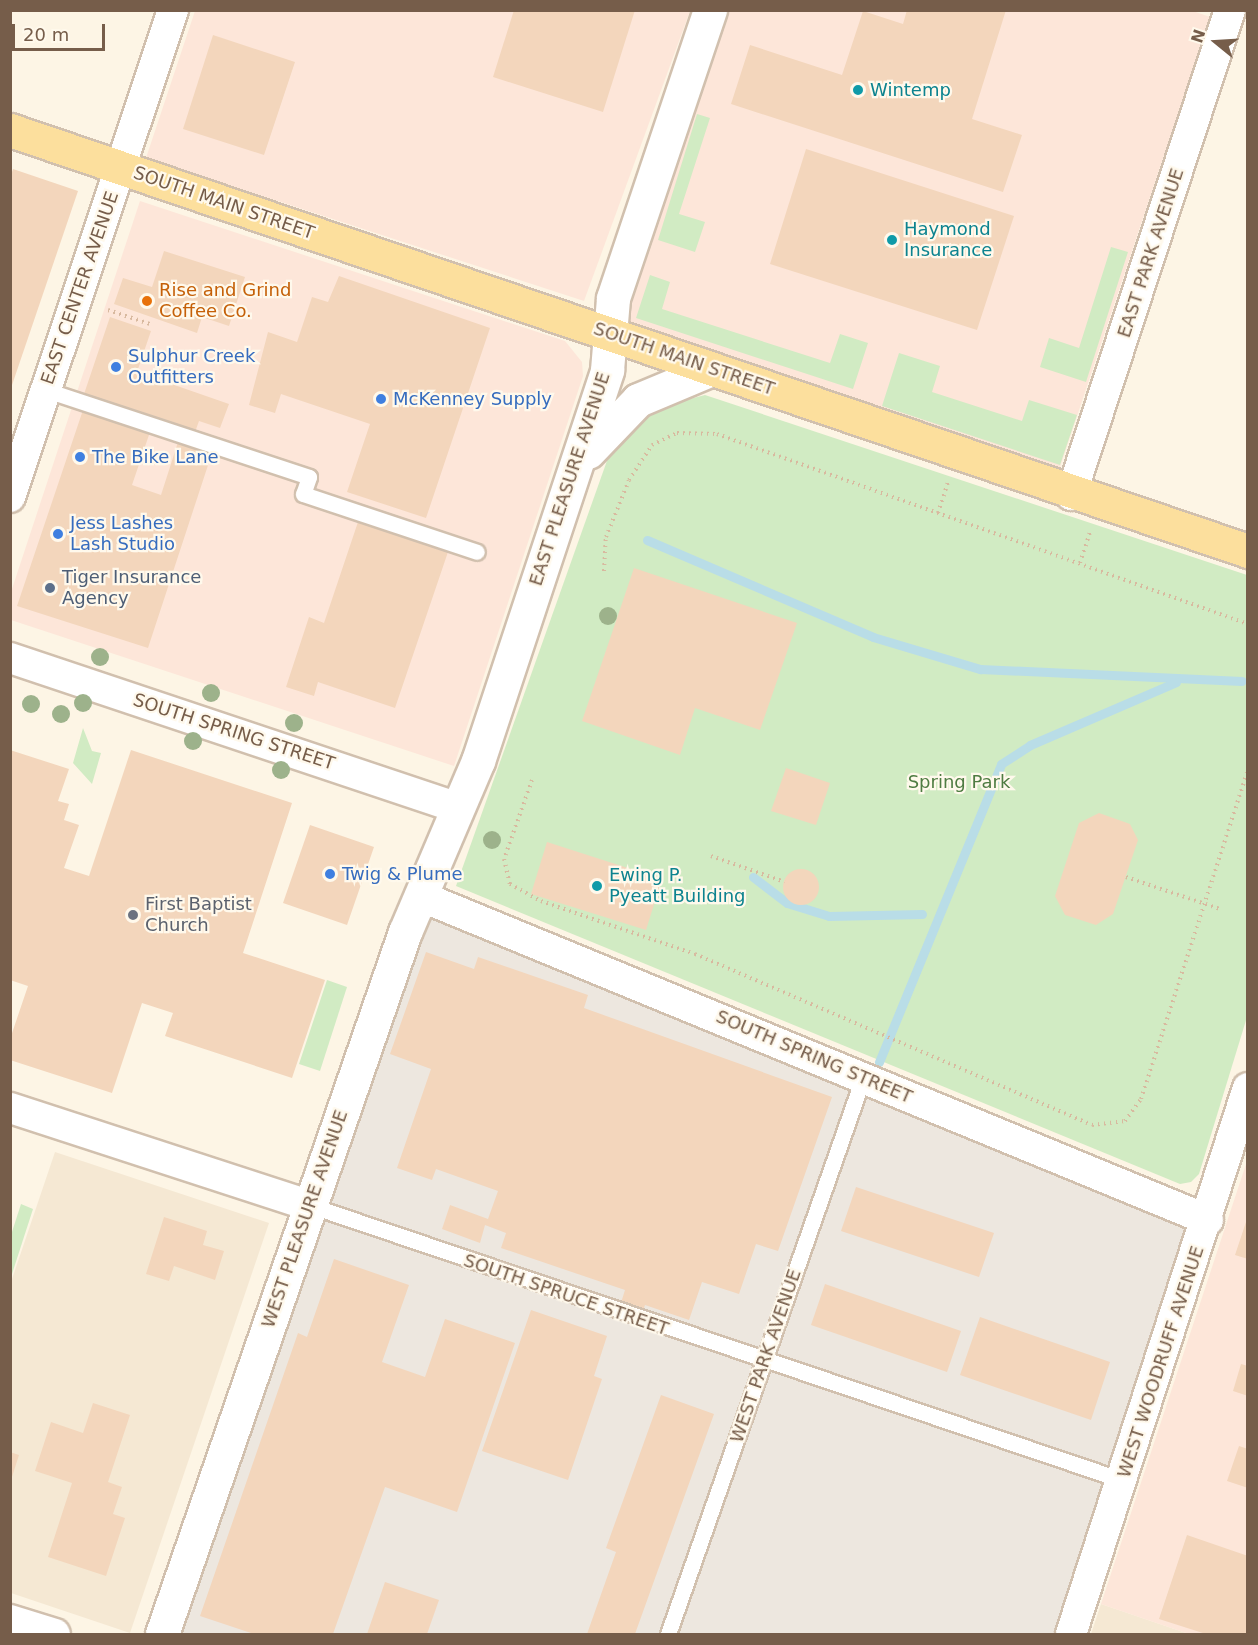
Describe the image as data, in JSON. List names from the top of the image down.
{
  "streets": {
    "main road": ["SOUTH MAIN STREET"],
    "street": [
      "EAST PARK AVENUE",
      "EAST CENTER AVENUE",
      "EAST PLEASURE AVENUE",
      "SOUTH SPRING STREET",
      "WEST PLEASURE AVENUE",
      "SOUTH SPRUCE STREET",
      "WEST WOODRUFF AVENUE"
    ],
    "lane": ["WEST PARK AVENUE"]
  },
  "crossings": [
    ["SOUTH MAIN STREET", "EAST PARK AVENUE"],
    ["SOUTH MAIN STREET", "EAST CENTER AVENUE"],
    ["SOUTH MAIN STREET", "EAST PLEASURE AVENUE"],
    ["EAST PLEASURE AVENUE", "SOUTH SPRING STREET"],
    ["EAST PLEASURE AVENUE", "WEST PLEASURE AVENUE"],
    ["SOUTH SPRING STREET", "WEST PLEASURE AVENUE"],
    ["SOUTH SPRING STREET", "WEST PARK AVENUE"],
    ["SOUTH SPRING STREET", "WEST WOODRUFF AVENUE"],
    ["WEST PLEASURE AVENUE", "SOUTH SPRUCE STREET"],
    ["SOUTH SPRUCE STREET", "WEST PARK AVENUE"],
    ["SOUTH SPRUCE STREET", "WEST WOODRUFF AVENUE"]
  ],
  "parks": ["Spring Park"],
  "places": [
    "Wintemp",
    "Haymond Insurance",
    "Rise and Grind Coffee Co.",
    "Sulphur Creek Outfitters",
    "McKenney Supply",
    "The Bike Lane",
    "Jess Lashes Lash Studio",
    "Tiger Insurance Agency",
    "Twig & Plume",
    "Ewing P. Pyeatt Building",
    "First Baptist Church"
  ],
  "scale_bar": "20 m",
  "north": "left"
}
